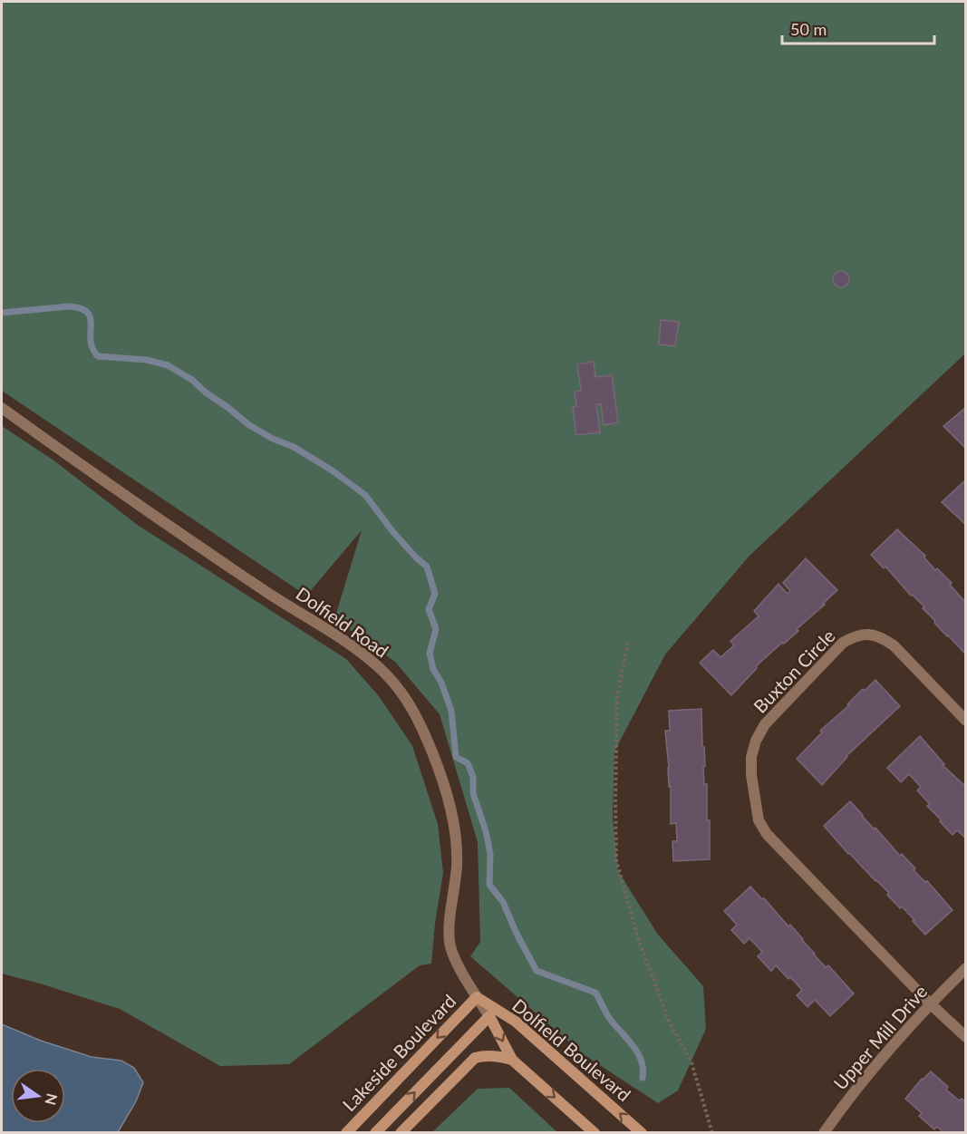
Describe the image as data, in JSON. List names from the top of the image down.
{
  "streets": {
    "main road": ["Dolfield Boulevard", "Lakeside Boulevard"],
    "street": ["Dolfield Road", "Buxton Circle", "Upper Mill Drive"]
  },
  "crossings": [
    ["Dolfield Road", "Dolfield Boulevard"],
    ["Dolfield Road", "Lakeside Boulevard"],
    ["Buxton Circle", "Upper Mill Drive"],
    ["Dolfield Boulevard", "Lakeside Boulevard"]
  ],
  "scale_bar": "50 m",
  "north": "right"
}
